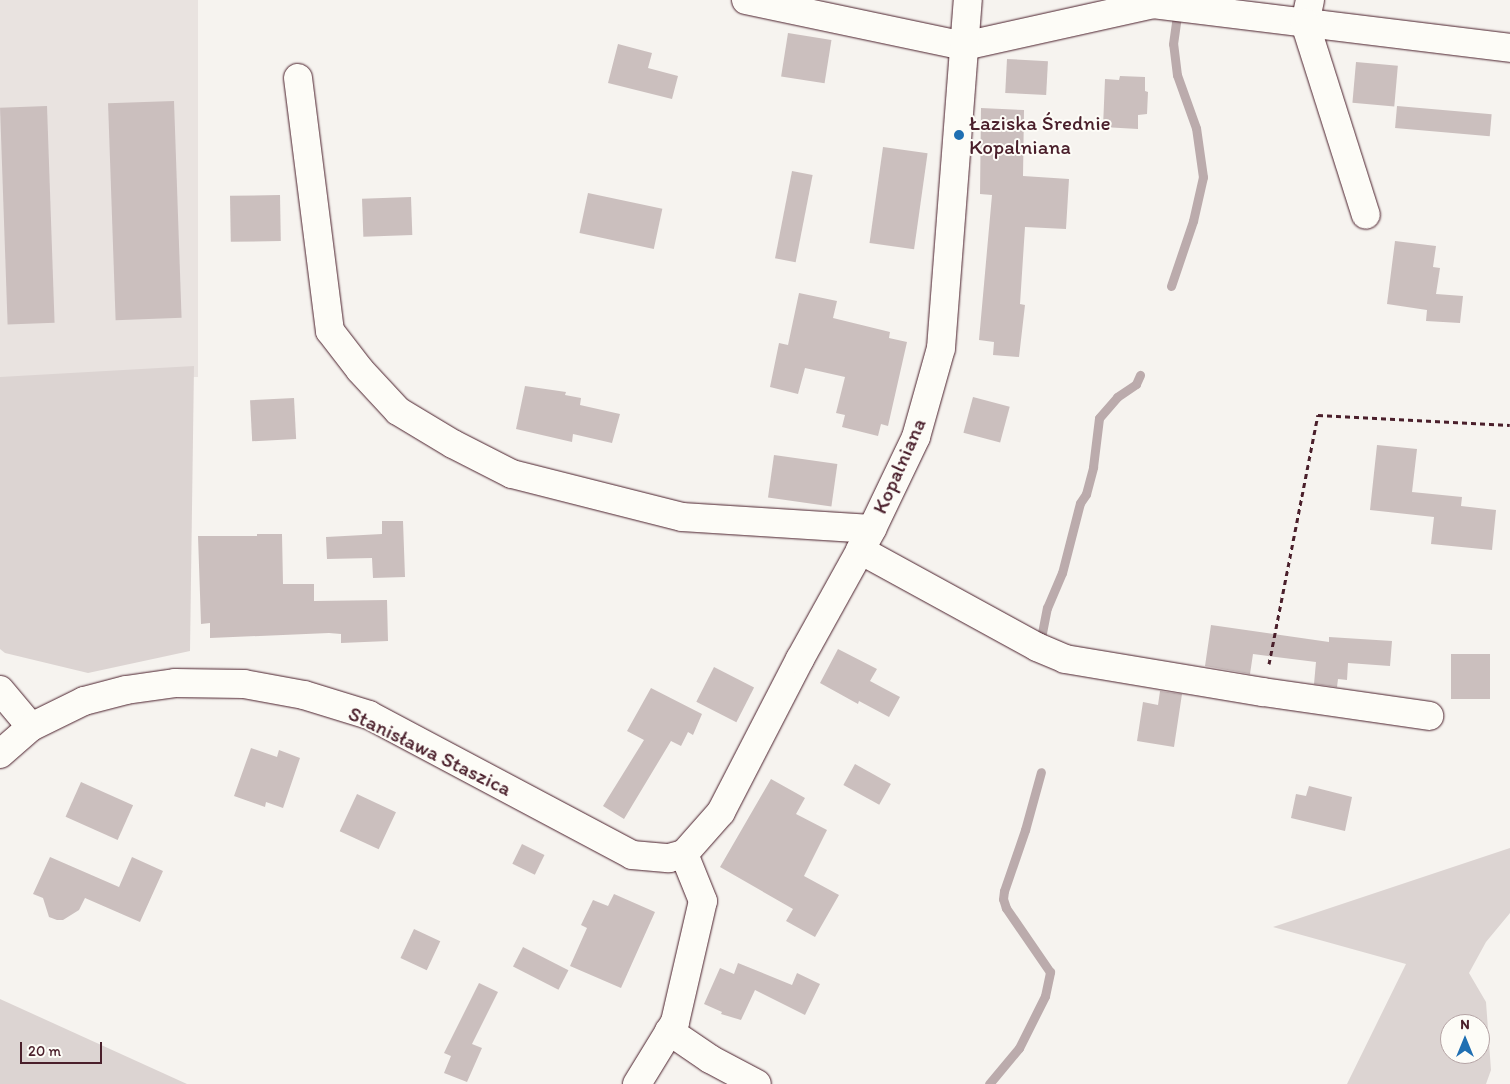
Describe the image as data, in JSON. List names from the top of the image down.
{
  "streets": {
    "street": ["Kopalniana", "Stanisława Staszica"]
  },
  "crossings": [
    ["Kopalniana", "Stanisława Staszica"]
  ],
  "places": ["Łaziska Średnie Kopalniana"],
  "scale_bar": "20 m",
  "north": "top"
}
